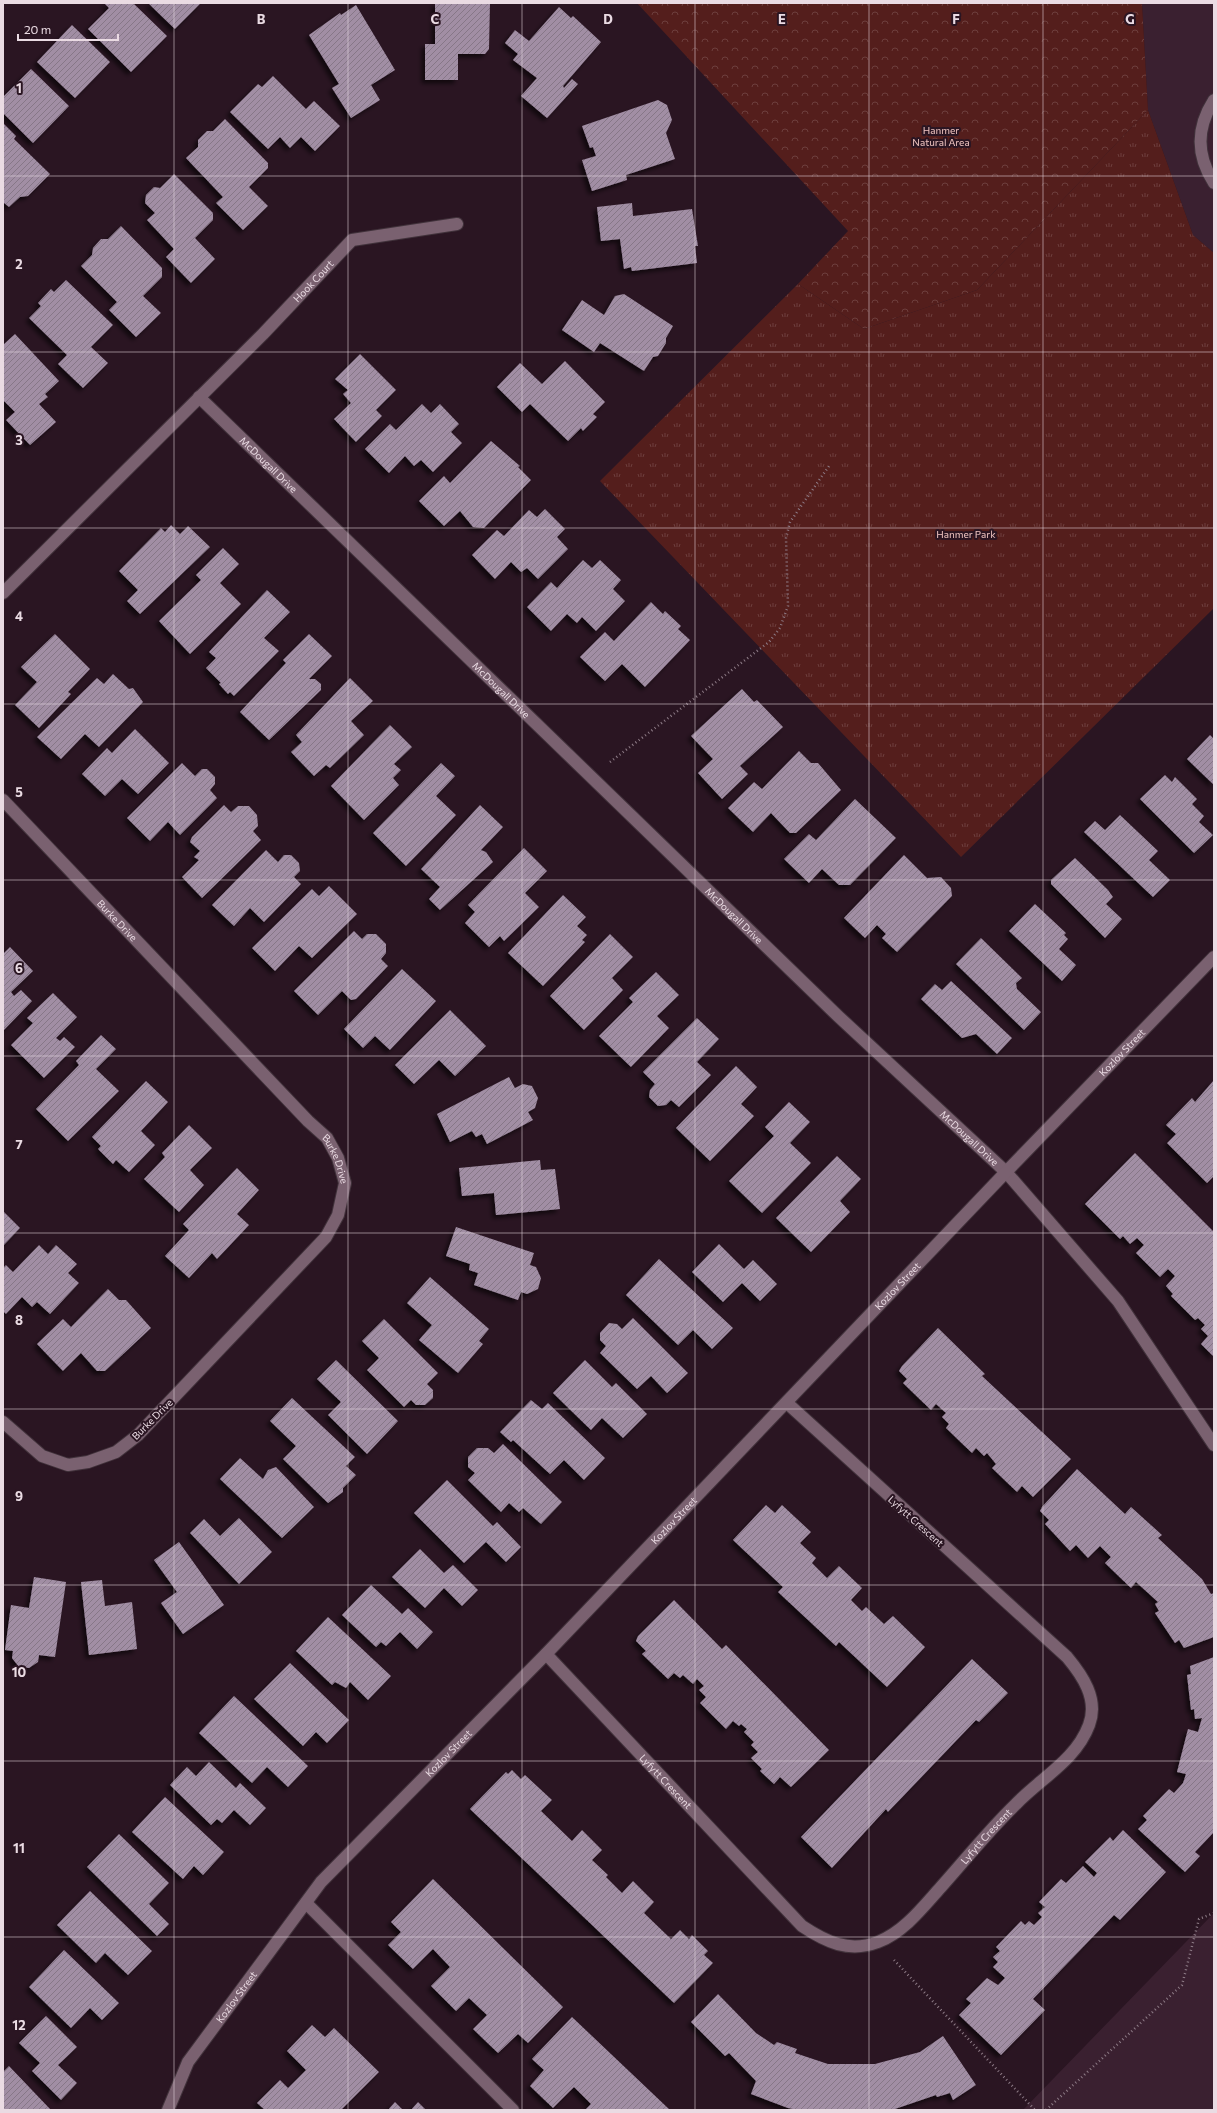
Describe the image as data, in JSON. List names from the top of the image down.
{
  "streets": {
    "street": [
      "Hook Court",
      "McDougall Drive",
      "Burke Drive",
      "Kozlov Street",
      "Lyfytt Crescent"
    ]
  },
  "crossings": [
    ["Hook Court", "McDougall Drive"],
    ["McDougall Drive", "Kozlov Street"],
    ["Kozlov Street", "Lyfytt Crescent"]
  ],
  "parks": ["Hanmer Natural Area", "Hanmer Park"],
  "scale_bar": "20 m",
  "grid": {
    "columns": [
      "B",
      "C",
      "D",
      "E",
      "F",
      "G"
    ],
    "rows": [
      "1",
      "2",
      "3",
      "4",
      "5",
      "6",
      "7",
      "8",
      "9",
      "10",
      "11",
      "12"
    ]
  }
}
